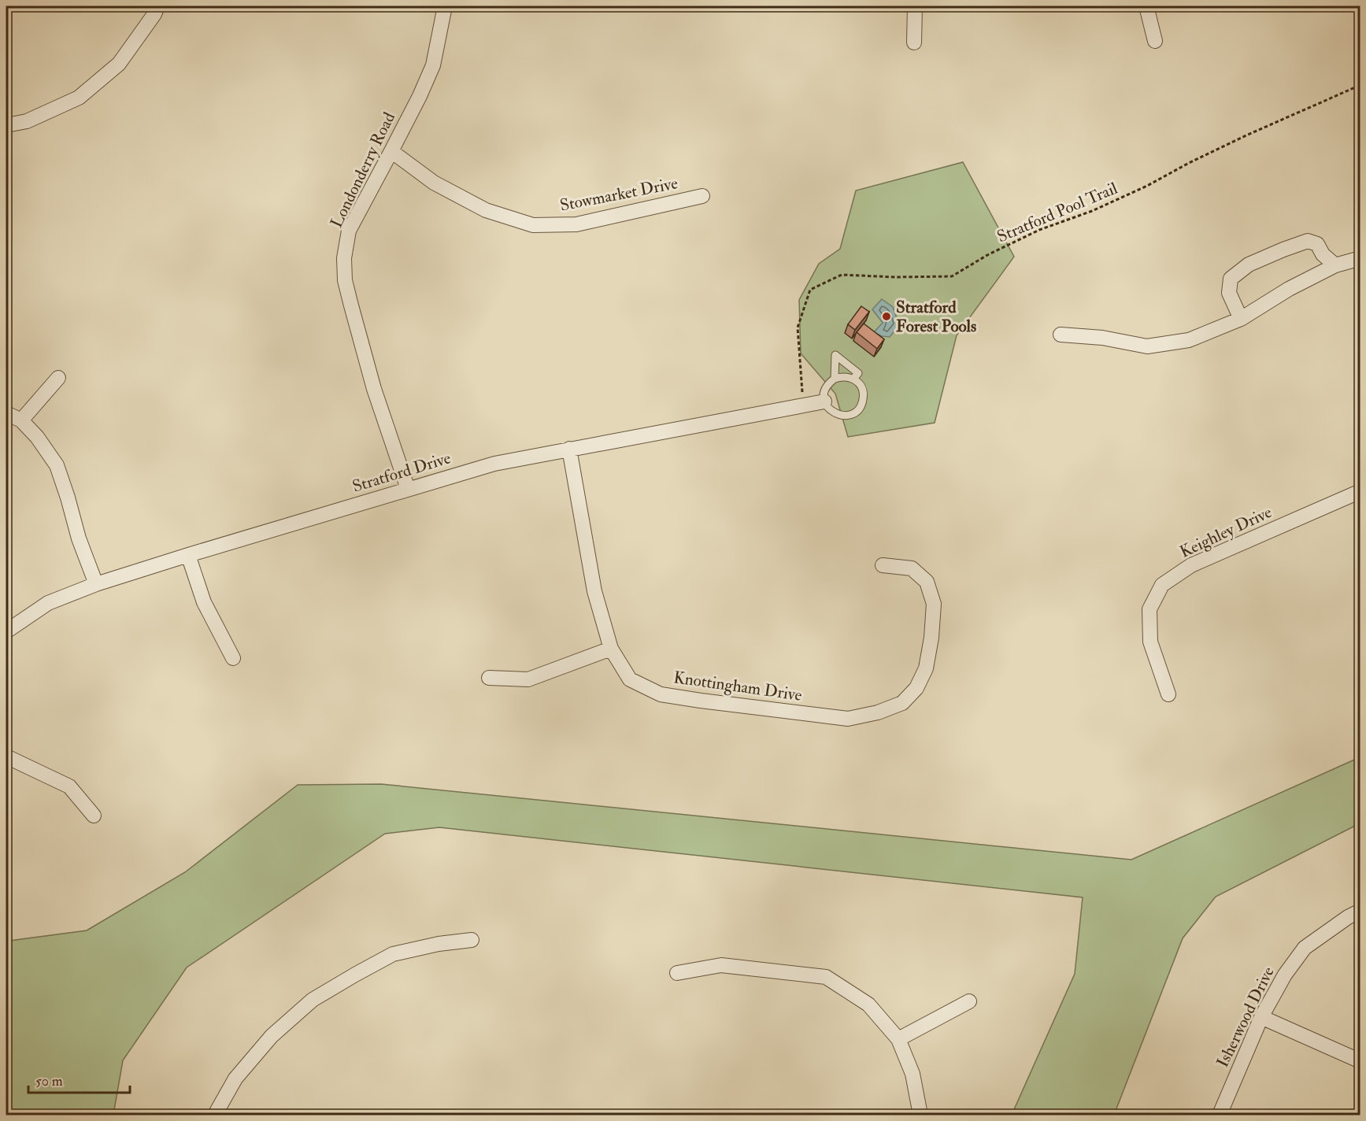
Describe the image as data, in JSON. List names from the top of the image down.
{
  "streets": {
    "street": [
      "Londonderry Road",
      "Stowmarket Drive",
      "Stratford Drive",
      "Keighley Drive",
      "Knottingham Drive",
      "Isherwood Drive"
    ],
    "path": ["Stratford Pool Trail"]
  },
  "crossings": [
    ["Londonderry Road", "Stowmarket Drive"],
    ["Londonderry Road", "Stratford Drive"],
    ["Stratford Pool Trail", "Stratford Drive"],
    ["Stratford Drive", "Knottingham Drive"]
  ],
  "places": ["Stratford Forest Pools"],
  "scale_bar": "50 m"
}
